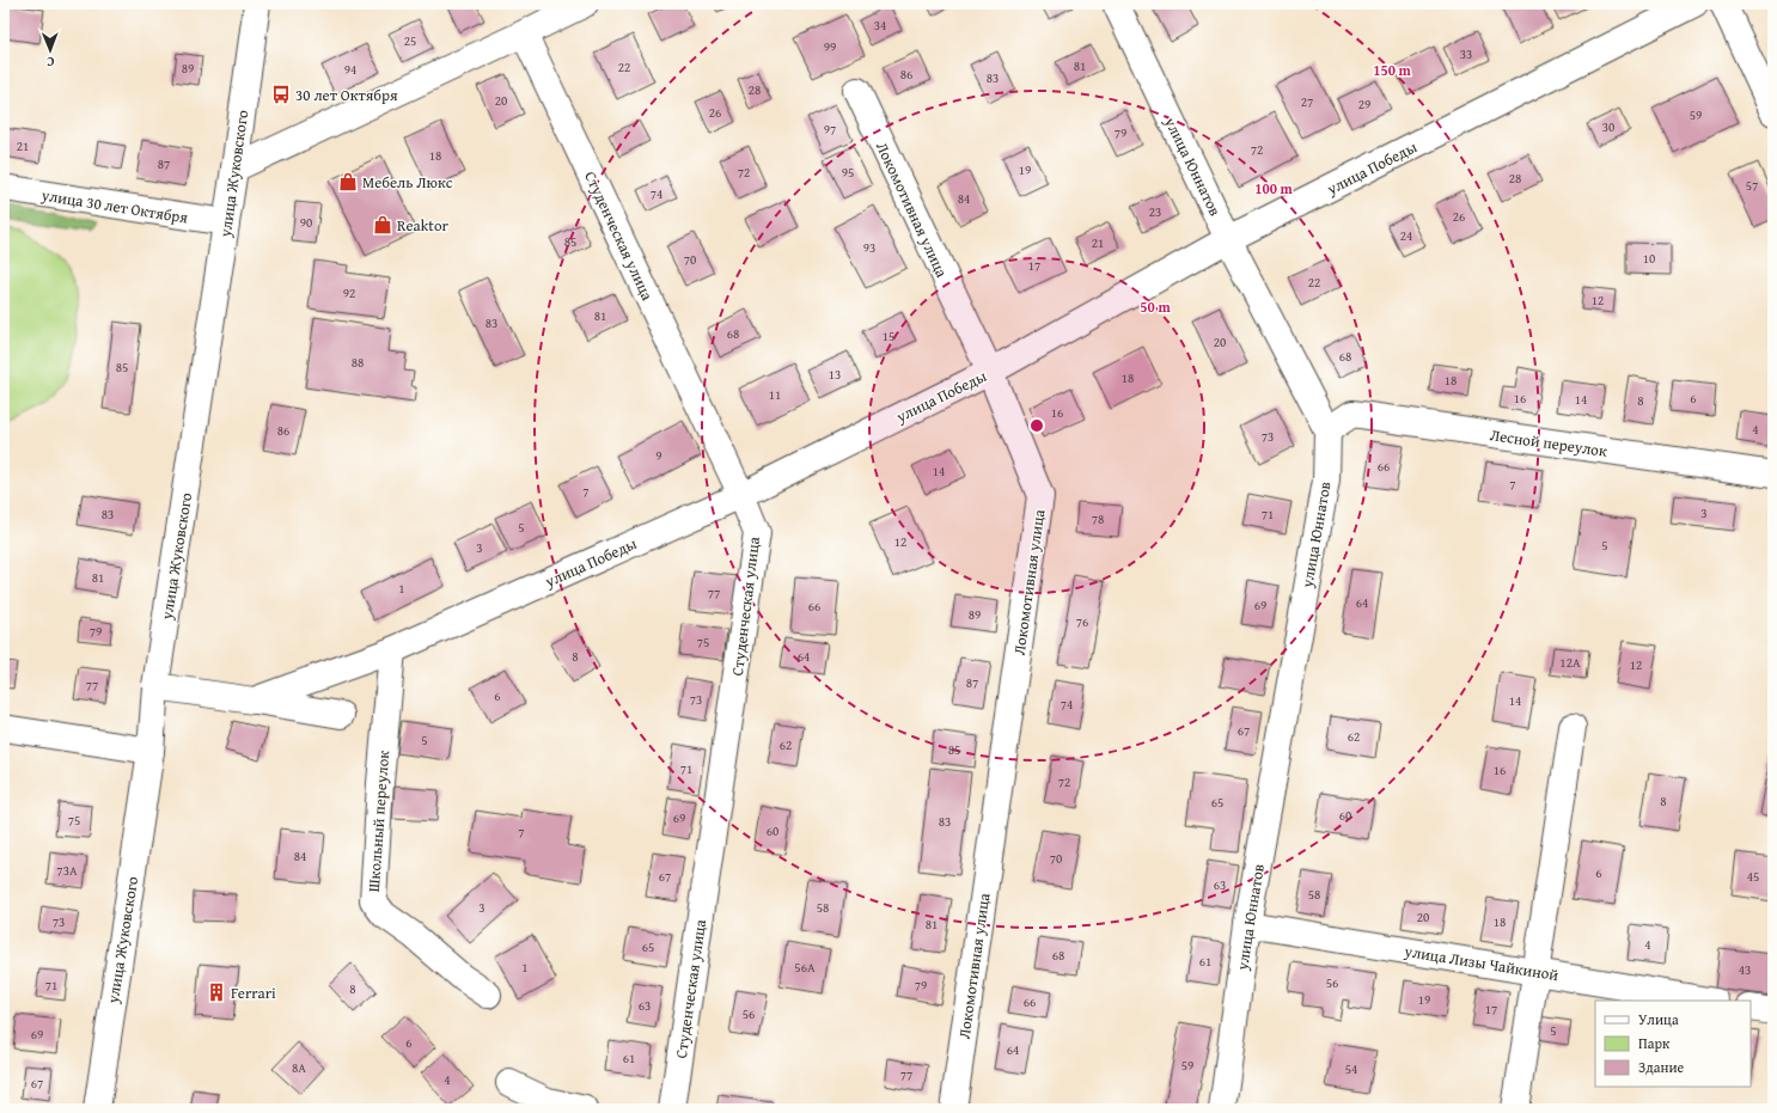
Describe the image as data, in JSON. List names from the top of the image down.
{
  "streets": {
    "street": [
      "улица Юннатов",
      "улица Победы",
      "улица Жуковского",
      "улица 30 лет Октября",
      "Локомотивная улица",
      "Студенческая улица",
      "Лесной переулок",
      "Школьный переулок",
      "улица Лизы Чайкиной"
    ]
  },
  "crossings": [
    ["улица Юннатов", "улица Победы"],
    ["улица Юннатов", "Лесной переулок"],
    ["улица Юннатов", "улица Лизы Чайкиной"],
    ["улица Победы", "улица Жуковского"],
    ["улица Победы", "Локомотивная улица"],
    ["улица Победы", "Студенческая улица"],
    ["улица Победы", "Школьный переулок"],
    ["улица Жуковского", "улица 30 лет Октября"]
  ],
  "places": {
    "bus stop": ["30 лет Октября"],
    "shop": ["Мебель Люкс", "Reaktor"],
    "building": ["Ferrari"]
  },
  "house_numbers": [
    "34",
    "25",
    "99",
    "33",
    "81",
    "22",
    "89",
    "94",
    "86",
    "83",
    "28",
    "20",
    "27",
    "29",
    "26",
    "59",
    "30",
    "97",
    "79",
    "21",
    "72",
    "18",
    "87",
    "19",
    "72",
    "95",
    "28",
    "57",
    "74",
    "84",
    "23",
    "26",
    "90",
    "24",
    "85",
    "21",
    "93",
    "10",
    "70",
    "17",
    "22",
    "92",
    "12",
    "81",
    "83",
    "68",
    "15",
    "20",
    "68",
    "88",
    "85",
    "13",
    "18",
    "18",
    "11",
    "16",
    "6",
    "14",
    "8",
    "16",
    "4",
    "86",
    "73",
    "9",
    "66",
    "14",
    "7",
    "7",
    "3",
    "83",
    "71",
    "78",
    "5",
    "12",
    "5",
    "3",
    "81",
    "1",
    "77",
    "64",
    "69",
    "66",
    "89",
    "76",
    "79",
    "75",
    "8",
    "64",
    "12А",
    "12",
    "87",
    "77",
    "6",
    "73",
    "14",
    "74",
    "67",
    "62",
    "5",
    "62",
    "85",
    "71",
    "16",
    "72",
    "8",
    "65",
    "60",
    "69",
    "75",
    "83",
    "60",
    "7",
    "84",
    "70",
    "73А",
    "6",
    "67",
    "45",
    "63",
    "58",
    "3",
    "58",
    "20",
    "73",
    "18",
    "81",
    "4",
    "65",
    "68",
    "61",
    "1",
    "56А",
    "43",
    "56",
    "71",
    "79",
    "8",
    "19",
    "66",
    "63",
    "17",
    "56",
    "5",
    "69",
    "6",
    "64",
    "61",
    "59",
    "8А",
    "54",
    "77",
    "4",
    "67"
  ],
  "legend": ["Улица", "Парк", "Здание"],
  "north": "bottom",
  "rings": ["150 m", "100 m", "50 m"]
}
